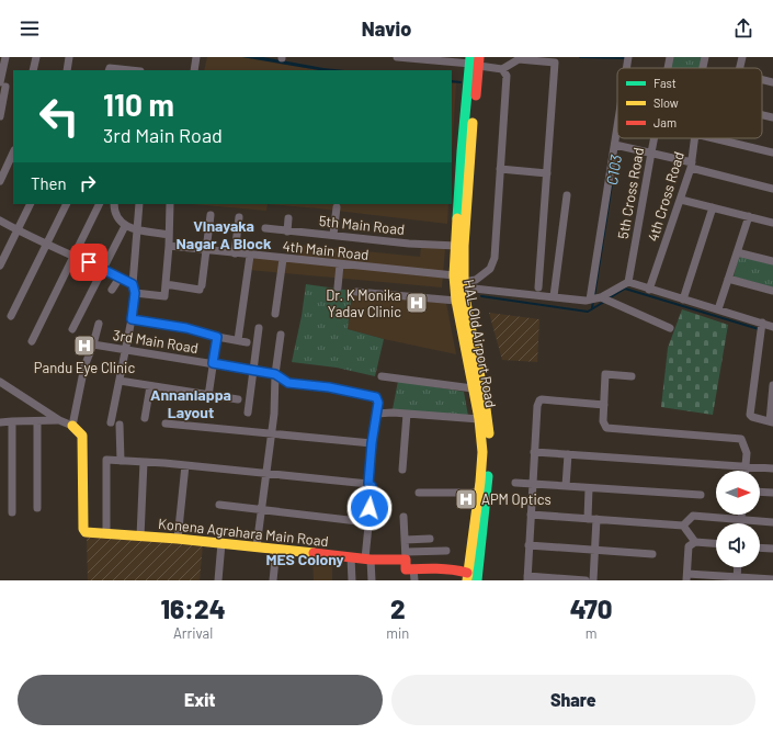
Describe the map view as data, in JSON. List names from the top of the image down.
{
  "streets": {
    "main road": ["HAL Old Airport Road", "Konena Agrahara Main Road"],
    "street": [
      "5th Cross Road",
      "4th Cross Road",
      "5th Main Road",
      "4th Main Road",
      "3rd Main Road"
    ]
  },
  "crossings": [
    ["5th Main Road", "HAL Old Airport Road"],
    ["4th Main Road", "HAL Old Airport Road"]
  ],
  "districts": ["Vinayaka Nagar A Block", "Annaniappa Layout", "MES Colony"],
  "water": ["C103"],
  "places": {
    "hospital": ["Dr. K Monika Yadav Clinic", "Pandu Eye Clinic", "APM Optics"]
  },
  "legend": ["Fast", "Slow", "Jam"],
  "north": "right",
  "page": {
    "header": "Navio",
    "turn": ["110 m", "3rd Main Road"],
    "then": "Then",
    "eta": [
      "16:24",
      "Arrival",
      "2",
      "min",
      "470",
      "m"
    ],
    "buttons": ["Exit", "Share"]
  }
}
